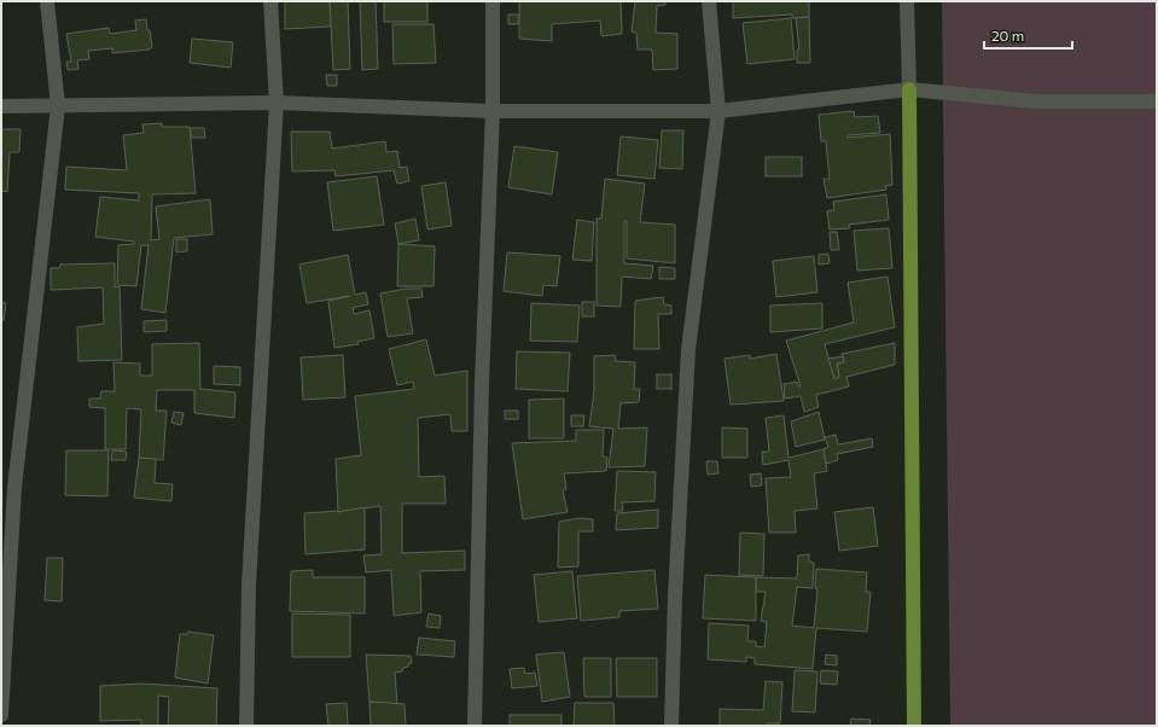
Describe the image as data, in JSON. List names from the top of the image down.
{
  "scale_bar": "20 m"
}
